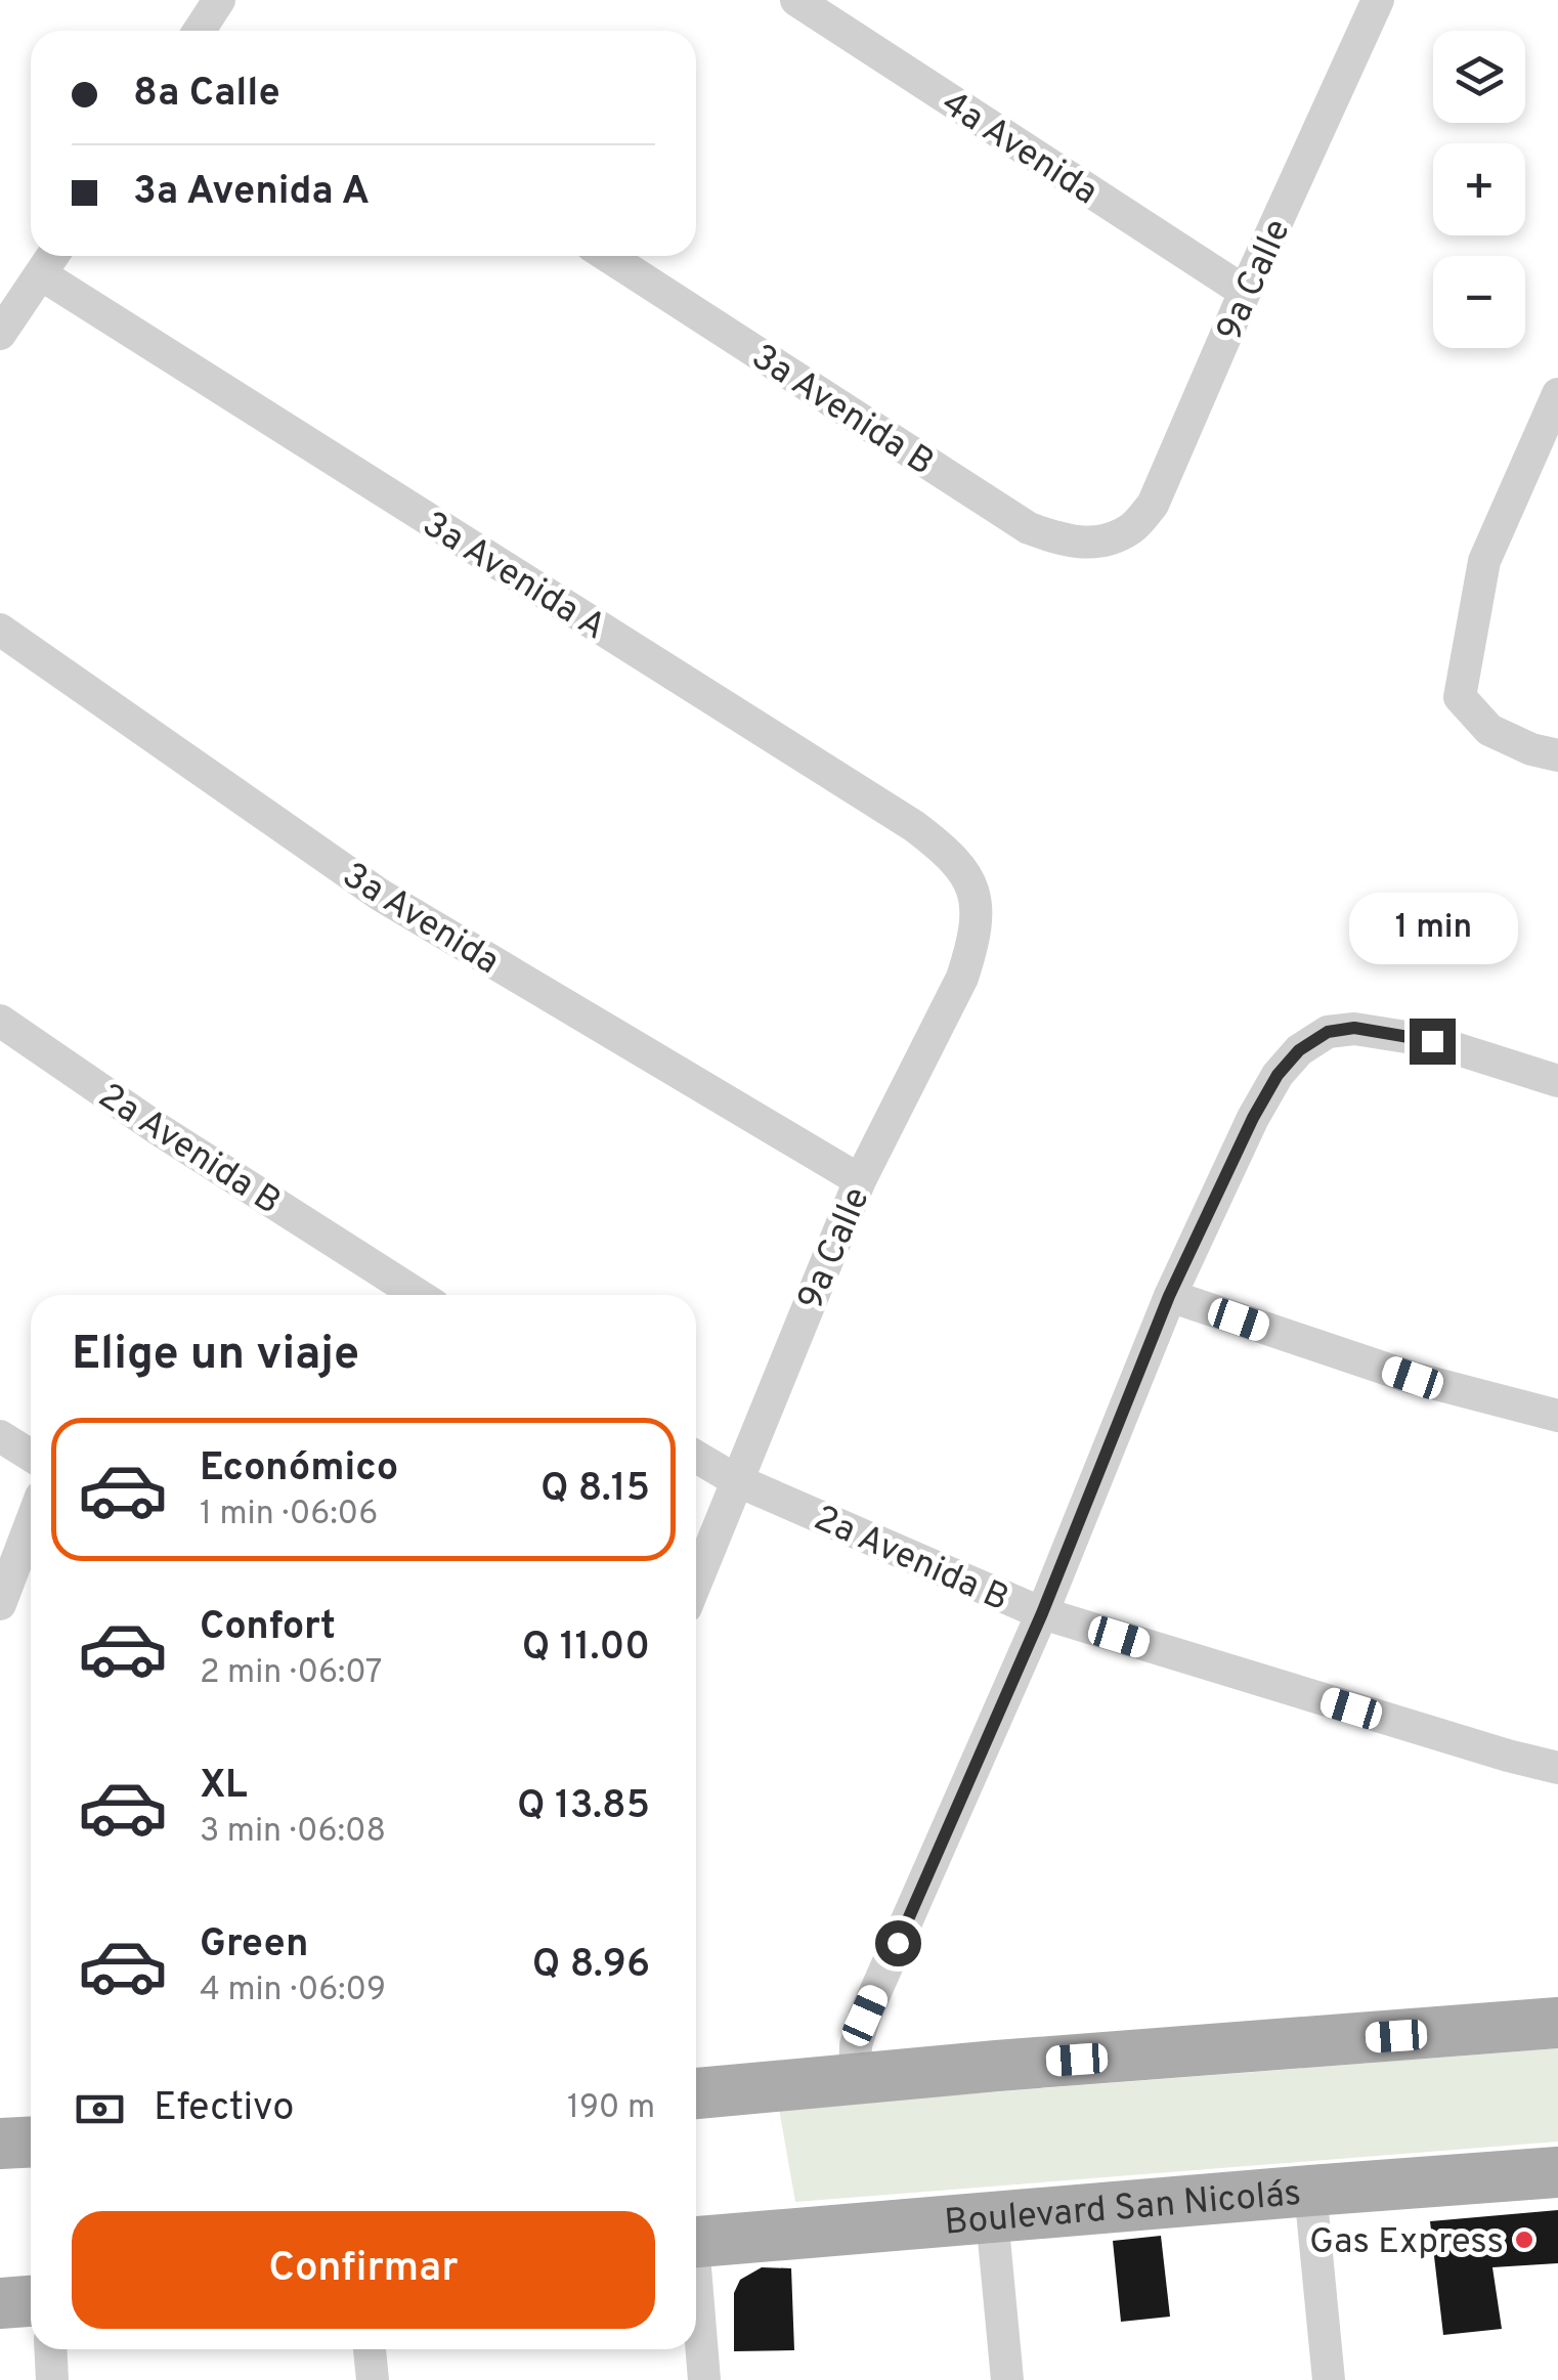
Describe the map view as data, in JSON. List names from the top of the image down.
{
  "streets": {
    "main road": ["Boulevard San Nicolás"],
    "street": [
      "4a Avenida",
      "9a Calle",
      "3a Avenida B",
      "3a Avenida A",
      "3a Avenida",
      "2a Avenida B"
    ]
  },
  "crossings": [
    ["4a Avenida", "9a Calle"],
    ["9a Calle", "3a Avenida B"],
    ["9a Calle", "3a Avenida A"],
    ["9a Calle", "3a Avenida"],
    ["9a Calle", "2a Avenida B"]
  ],
  "places": ["Gas Express"],
  "page": {
    "map_buttons": ["+", "−"],
    "banner": ["8a Calle", "3a Avenida A"],
    "bubble": "1 min",
    "heading": "Elige un viaje",
    "list": [
      {
        "name": "Económico",
        "note": "1 min · 06:06",
        "value": "Q 8.15"
      },
      {
        "name": "Confort",
        "note": "2 min · 06:07",
        "value": "Q 11.00"
      },
      {
        "name": "XL",
        "note": "3 min · 06:08",
        "value": "Q 13.85"
      },
      {
        "name": "Green",
        "note": "4 min · 06:09",
        "value": "Q 8.96"
      }
    ],
    "pay": ["Efectivo", "190 m"],
    "buttons": "Confirmar"
  }
}
